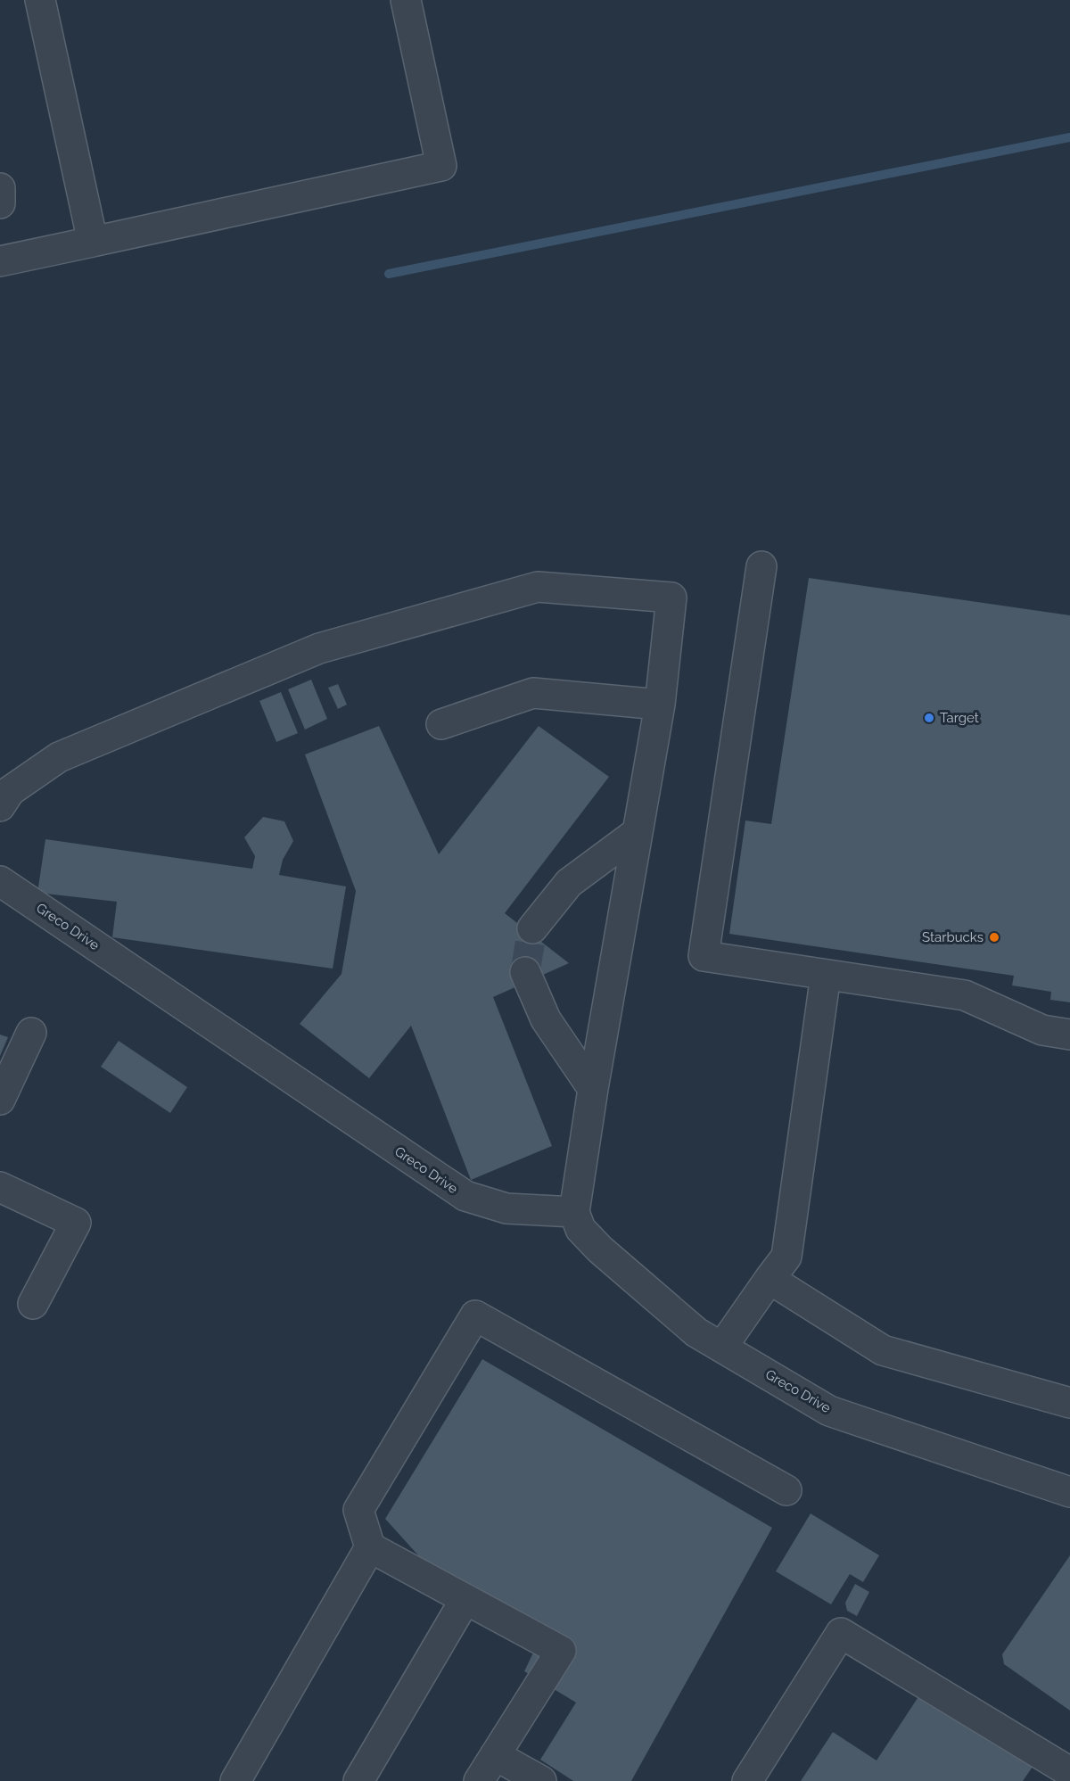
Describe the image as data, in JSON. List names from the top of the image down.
{
  "streets": {
    "street": ["Greco Drive"]
  },
  "places": ["Target", "Starbucks"]
}
